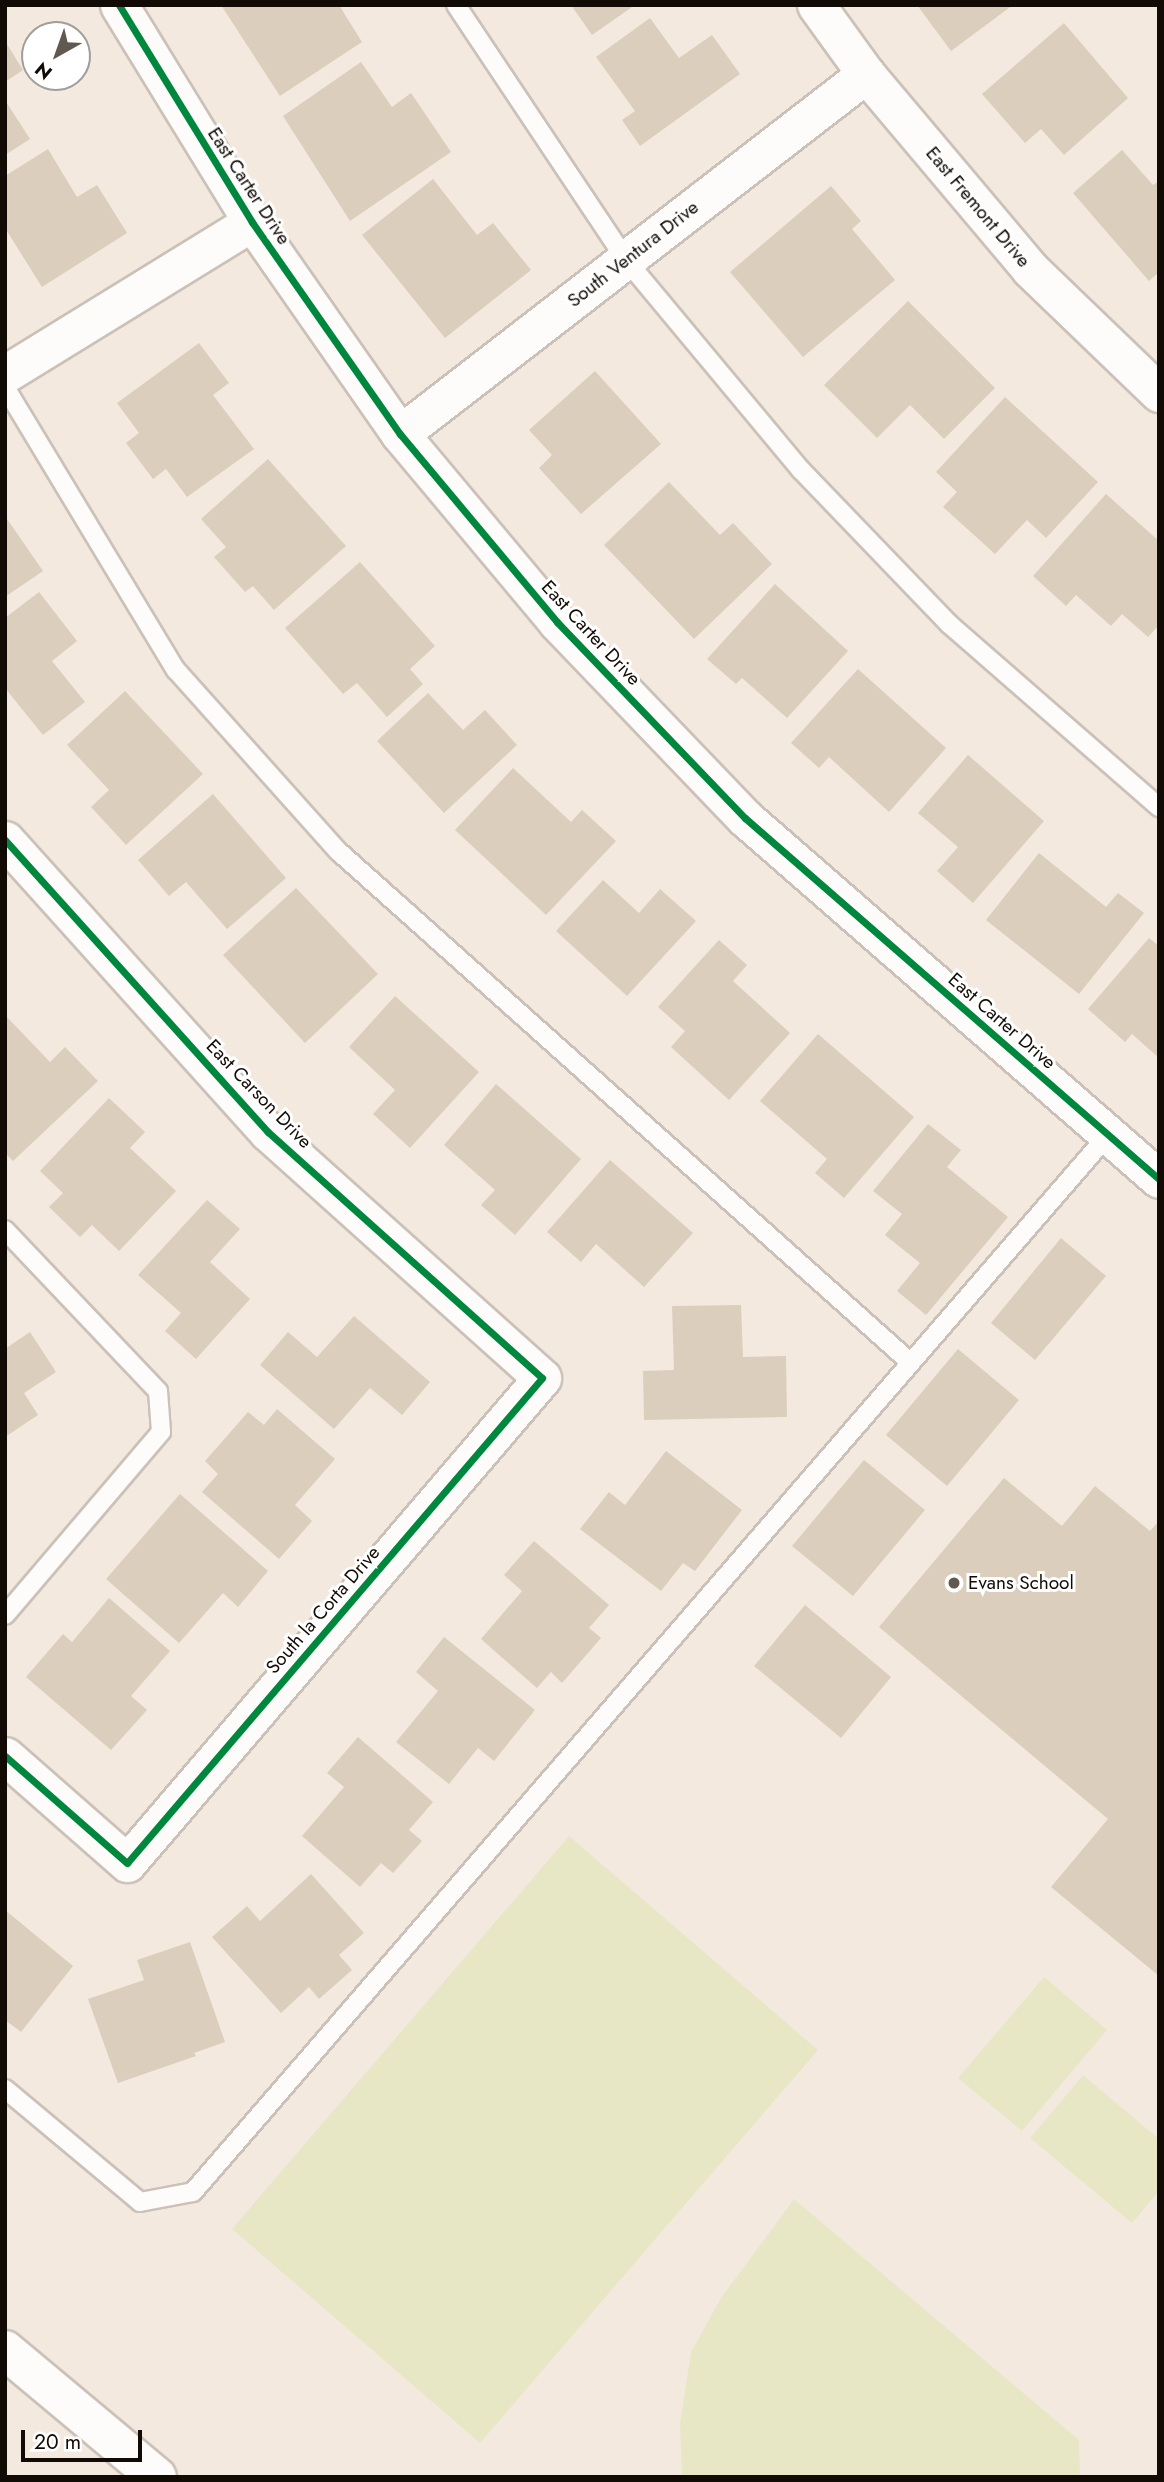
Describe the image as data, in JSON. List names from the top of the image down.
{
  "streets": {
    "street": [
      "East Carter Drive",
      "East Fremont Drive",
      "South Ventura Drive",
      "East Carson Drive",
      "South la Corta Drive"
    ]
  },
  "crossings": [
    ["East Carter Drive", "South Ventura Drive"],
    ["East Fremont Drive", "South Ventura Drive"],
    ["East Carson Drive", "South la Corta Drive"]
  ],
  "places": ["Evans School"],
  "scale_bar": "20 m",
  "north": "bottom left"
}
